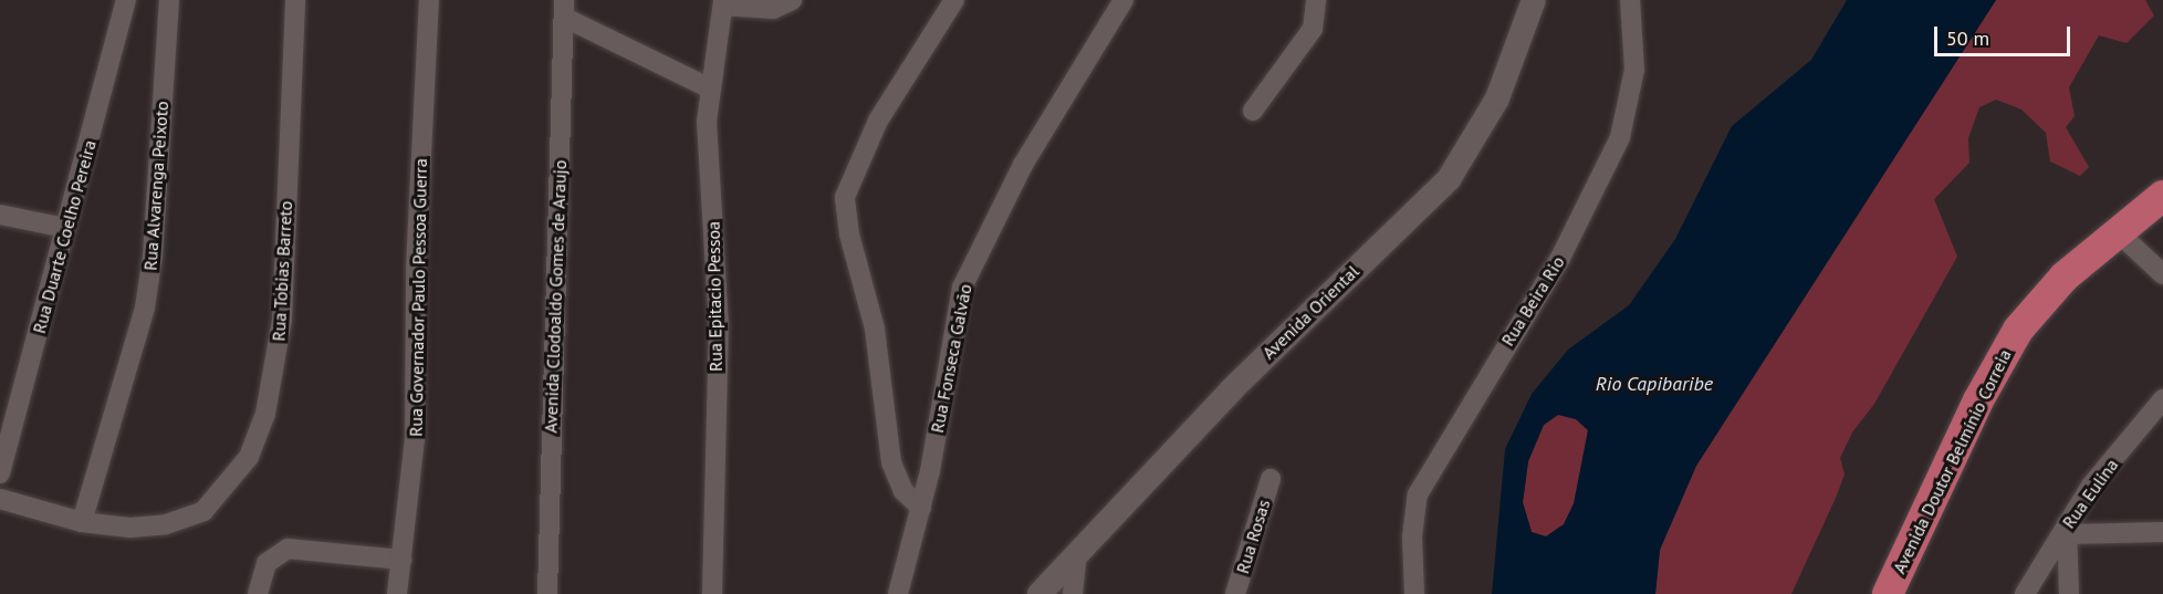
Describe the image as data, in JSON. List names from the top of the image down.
{
  "streets": {
    "main road": ["Avenida Doutor Belmínio Correia"],
    "street": [
      "Rua Alvarenga Peixoto",
      "Rua Duarte Coelho Pereira",
      "Rua Tobias Barreto",
      "Avenida Clodoaldo Gomes de Araujo",
      "Rua Epitacio Pessoa",
      "Rua Governador Paulo Pessoa Guerra",
      "Rua Beira Rio",
      "Avenida Oriental",
      "Rua Fonseca Galvão",
      "Rua Eulina",
      "Rua Rosas"
    ]
  },
  "crossings": [
    ["Rua Alvarenga Peixoto", "Rua Tobias Barreto"]
  ],
  "water": ["Rio Capibaribe"],
  "scale_bar": "50 m"
}
